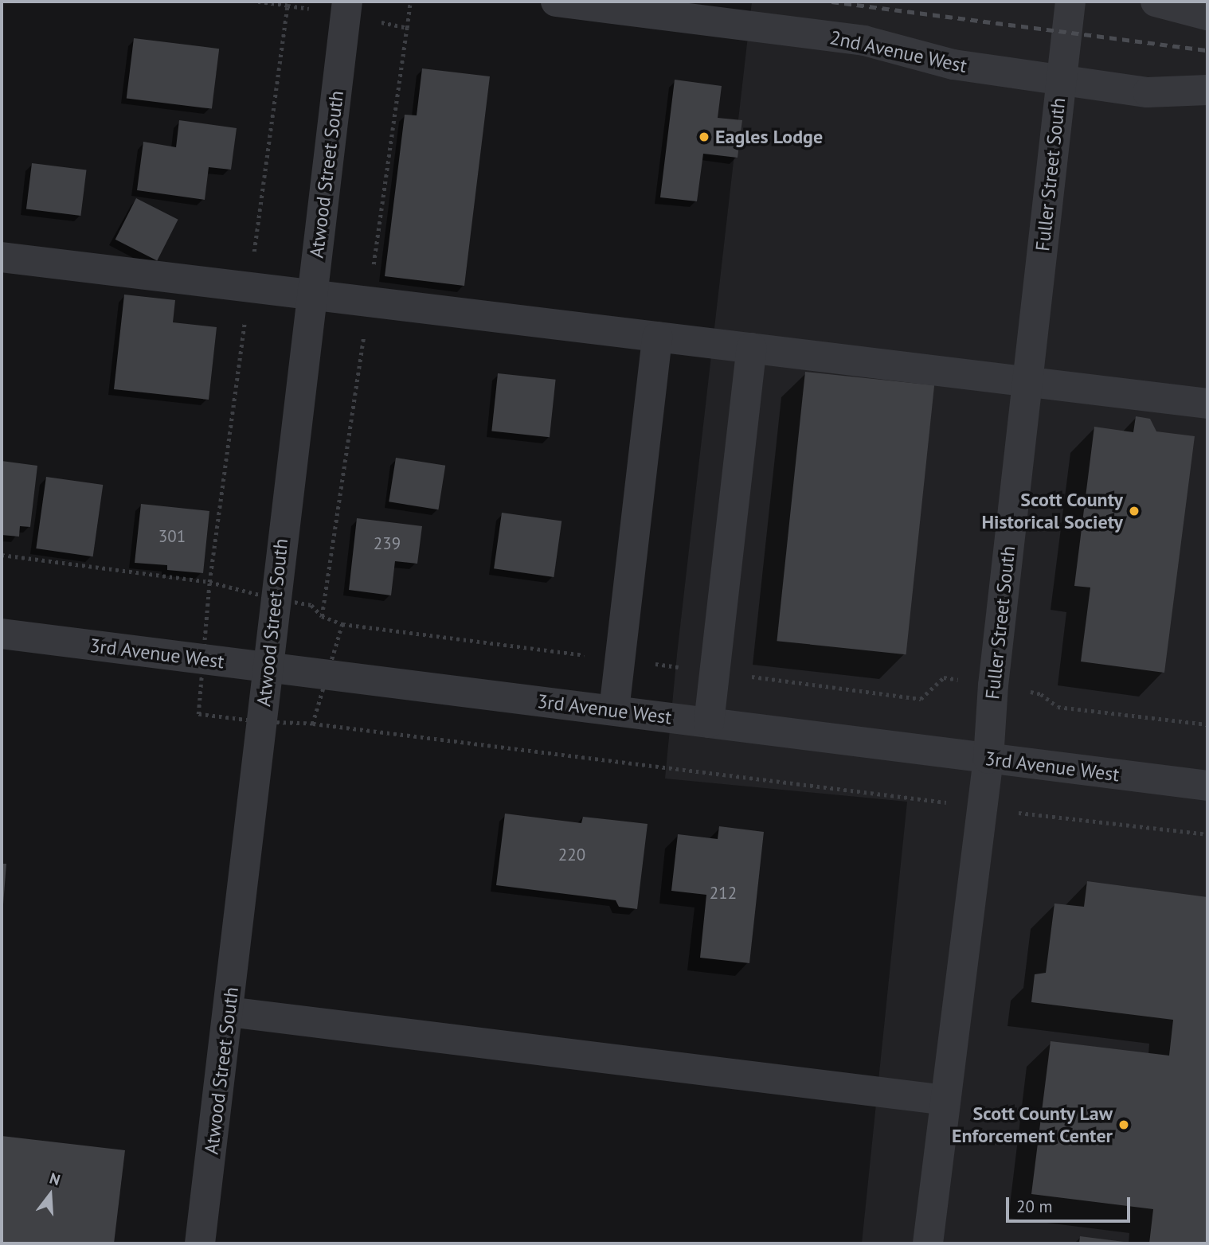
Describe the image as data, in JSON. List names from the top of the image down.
{
  "streets": {
    "street": [
      "2nd Avenue West",
      "Atwood Street South",
      "Fuller Street South",
      "3rd Avenue West"
    ]
  },
  "crossings": [
    ["2nd Avenue West", "Fuller Street South"],
    ["Atwood Street South", "3rd Avenue West"],
    ["Fuller Street South", "3rd Avenue West"]
  ],
  "places": ["Eagles Lodge", "Scott County Historical Society", "Scott County Law Enforcement Center"],
  "house_numbers": [
    "301",
    "239",
    "220",
    "212"
  ],
  "scale_bar": "20 m",
  "north": "top"
}
